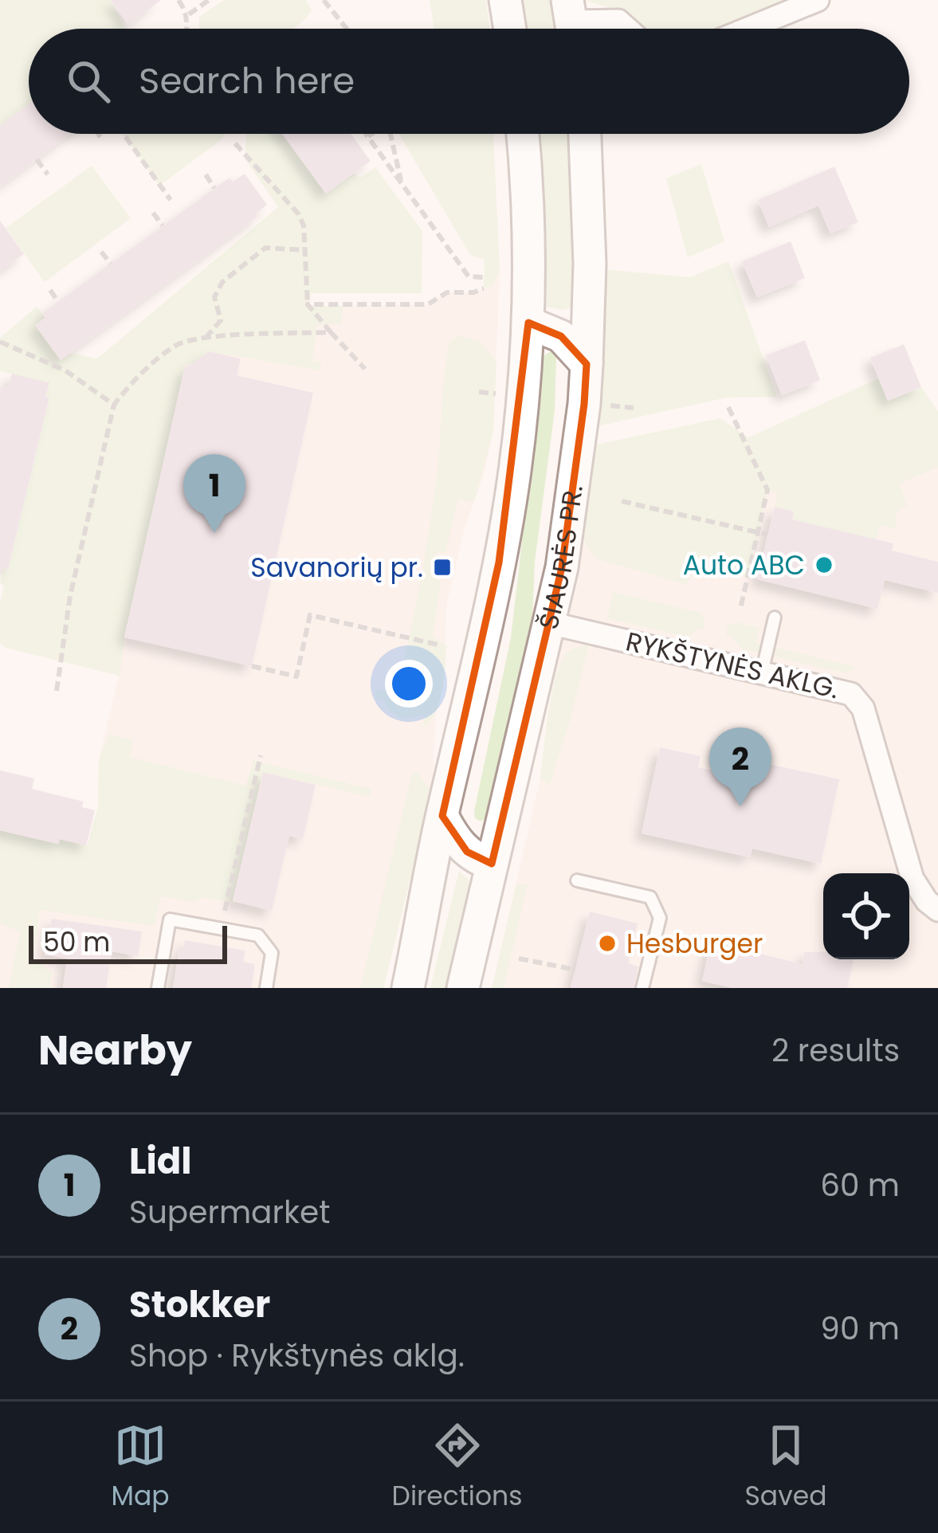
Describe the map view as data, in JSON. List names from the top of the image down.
{
  "streets": {
    "main road": ["ŠIAURĖS PR."],
    "street": ["RYKŠTYNĖS AKLG."]
  },
  "crossings": [
    ["ŠIAURĖS PR.", "RYKŠTYNĖS AKLG."]
  ],
  "places": {
    "other": ["Auto ABC", "Hesburger"],
    "transit": ["Savanorių pr."]
  },
  "scale_bar": "50 m",
  "page": {
    "search": "Search here",
    "pins": ["1", "2"],
    "scale": "50 m",
    "heading": ["Nearby", "2 results"],
    "list": [
      {
        "mark": "1",
        "name": "Lidl",
        "note": "Supermarket",
        "value": "60 m"
      },
      {
        "mark": "2",
        "name": "Stokker",
        "note": "Shop · Rykštynės aklg.",
        "value": "90 m"
      }
    ],
    "nav": ["Map", "Directions", "Saved"]
  }
}
